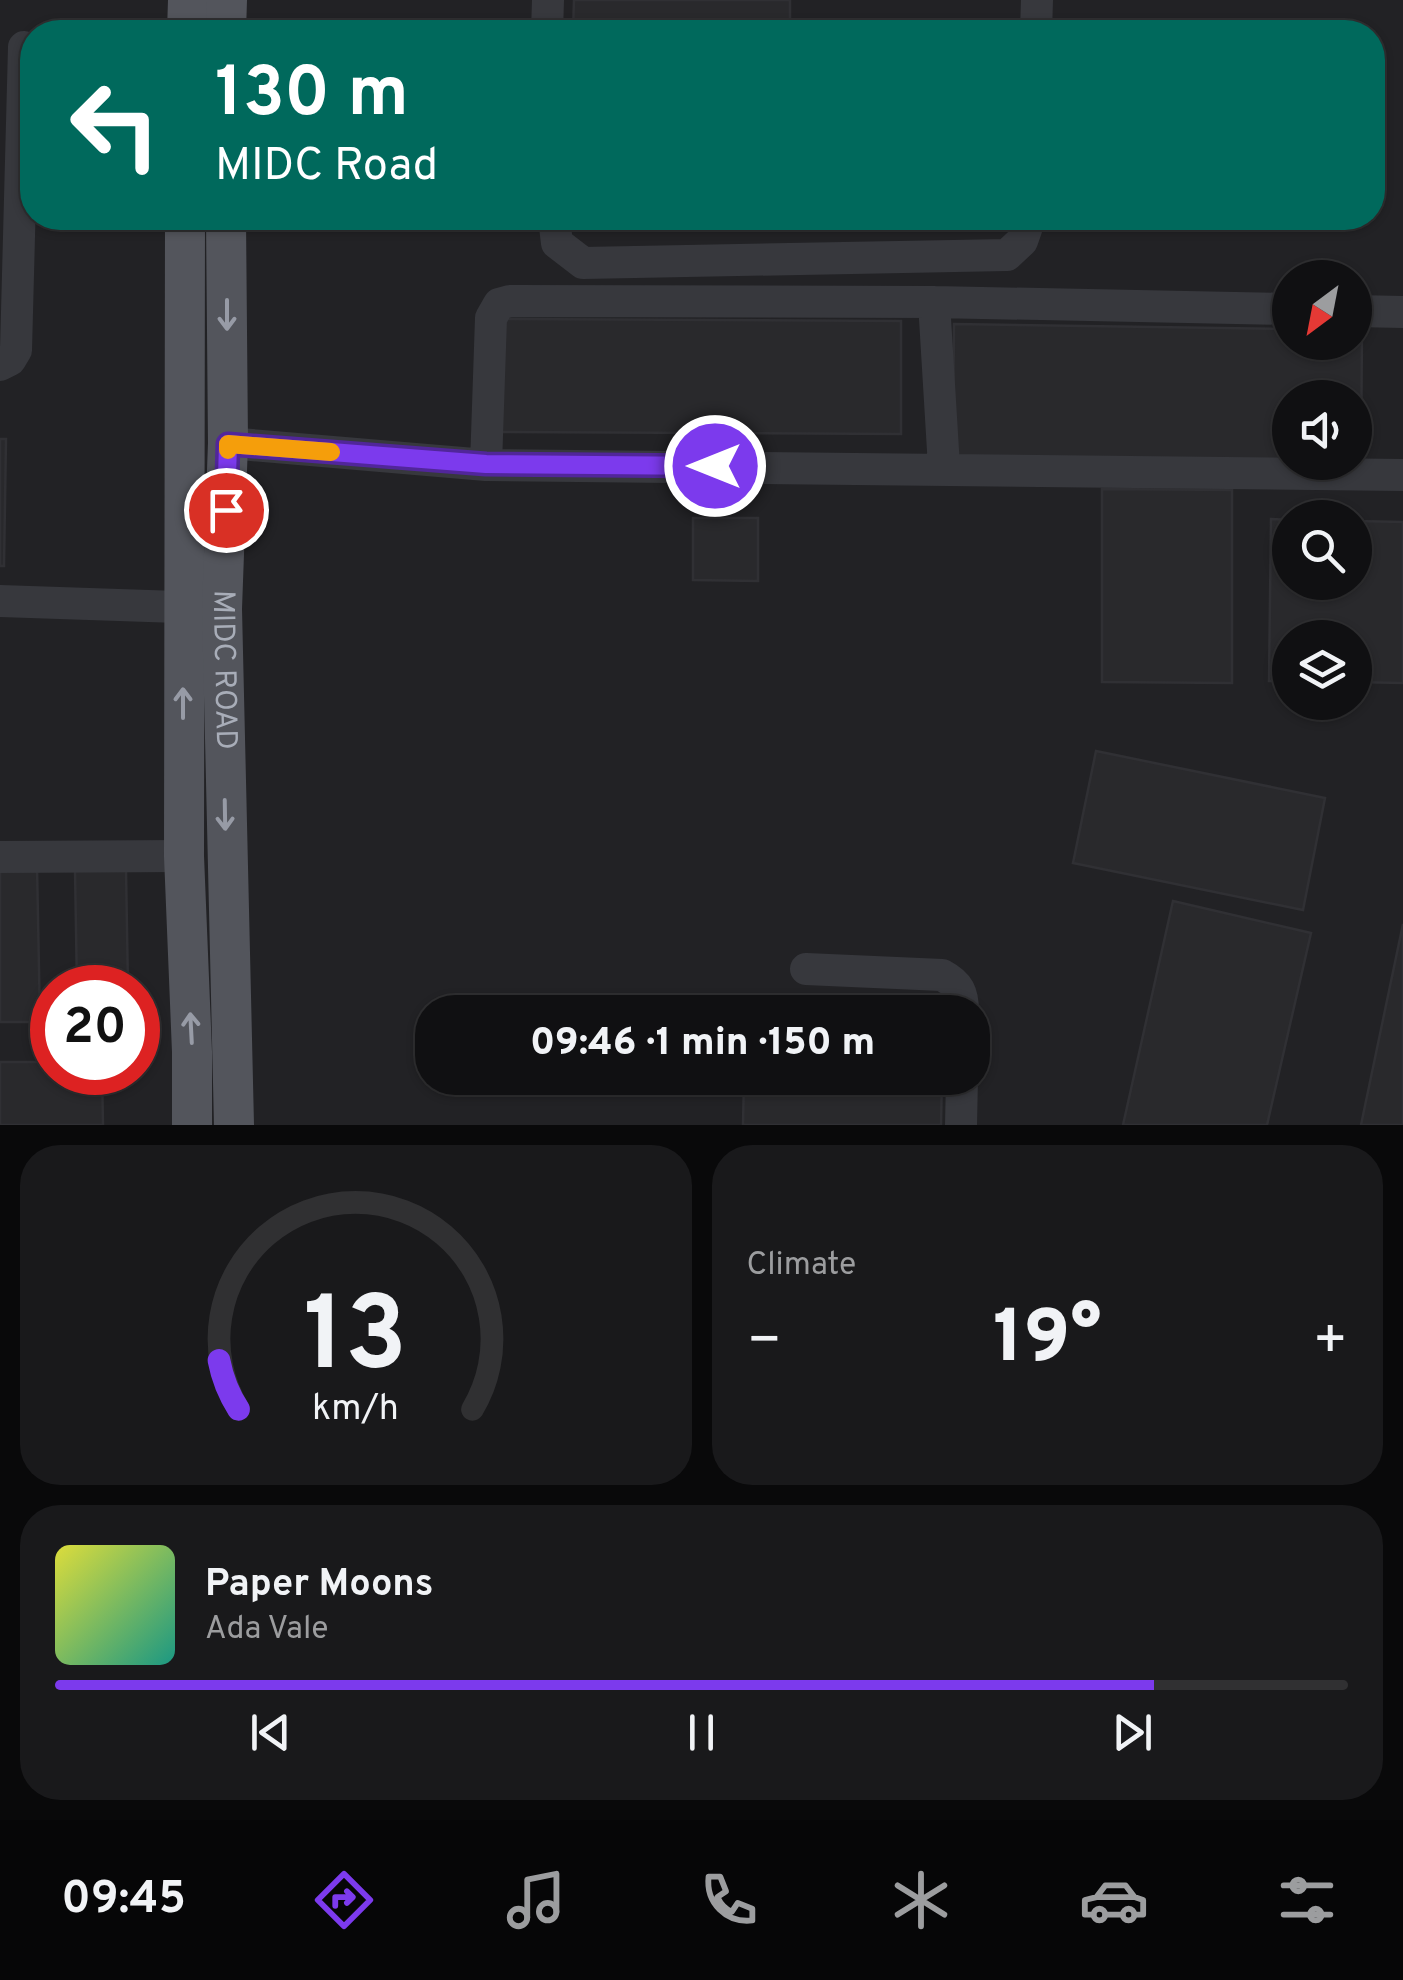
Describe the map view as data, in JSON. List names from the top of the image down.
{
  "streets": {
    "main road": ["MIDC ROAD"]
  },
  "north": "bottom left",
  "page": {
    "turn": ["130 m", "MIDC Road"],
    "limit": "20",
    "trip": "09:46 · 1 min · 150 m",
    "tile": "Climate",
    "heat": ["−", "19°", "+"],
    "song": ["Paper Moons", "Ada Vale"],
    "tabs": "09:45",
    "gauge": ["13", "km/h"]
  }
}
